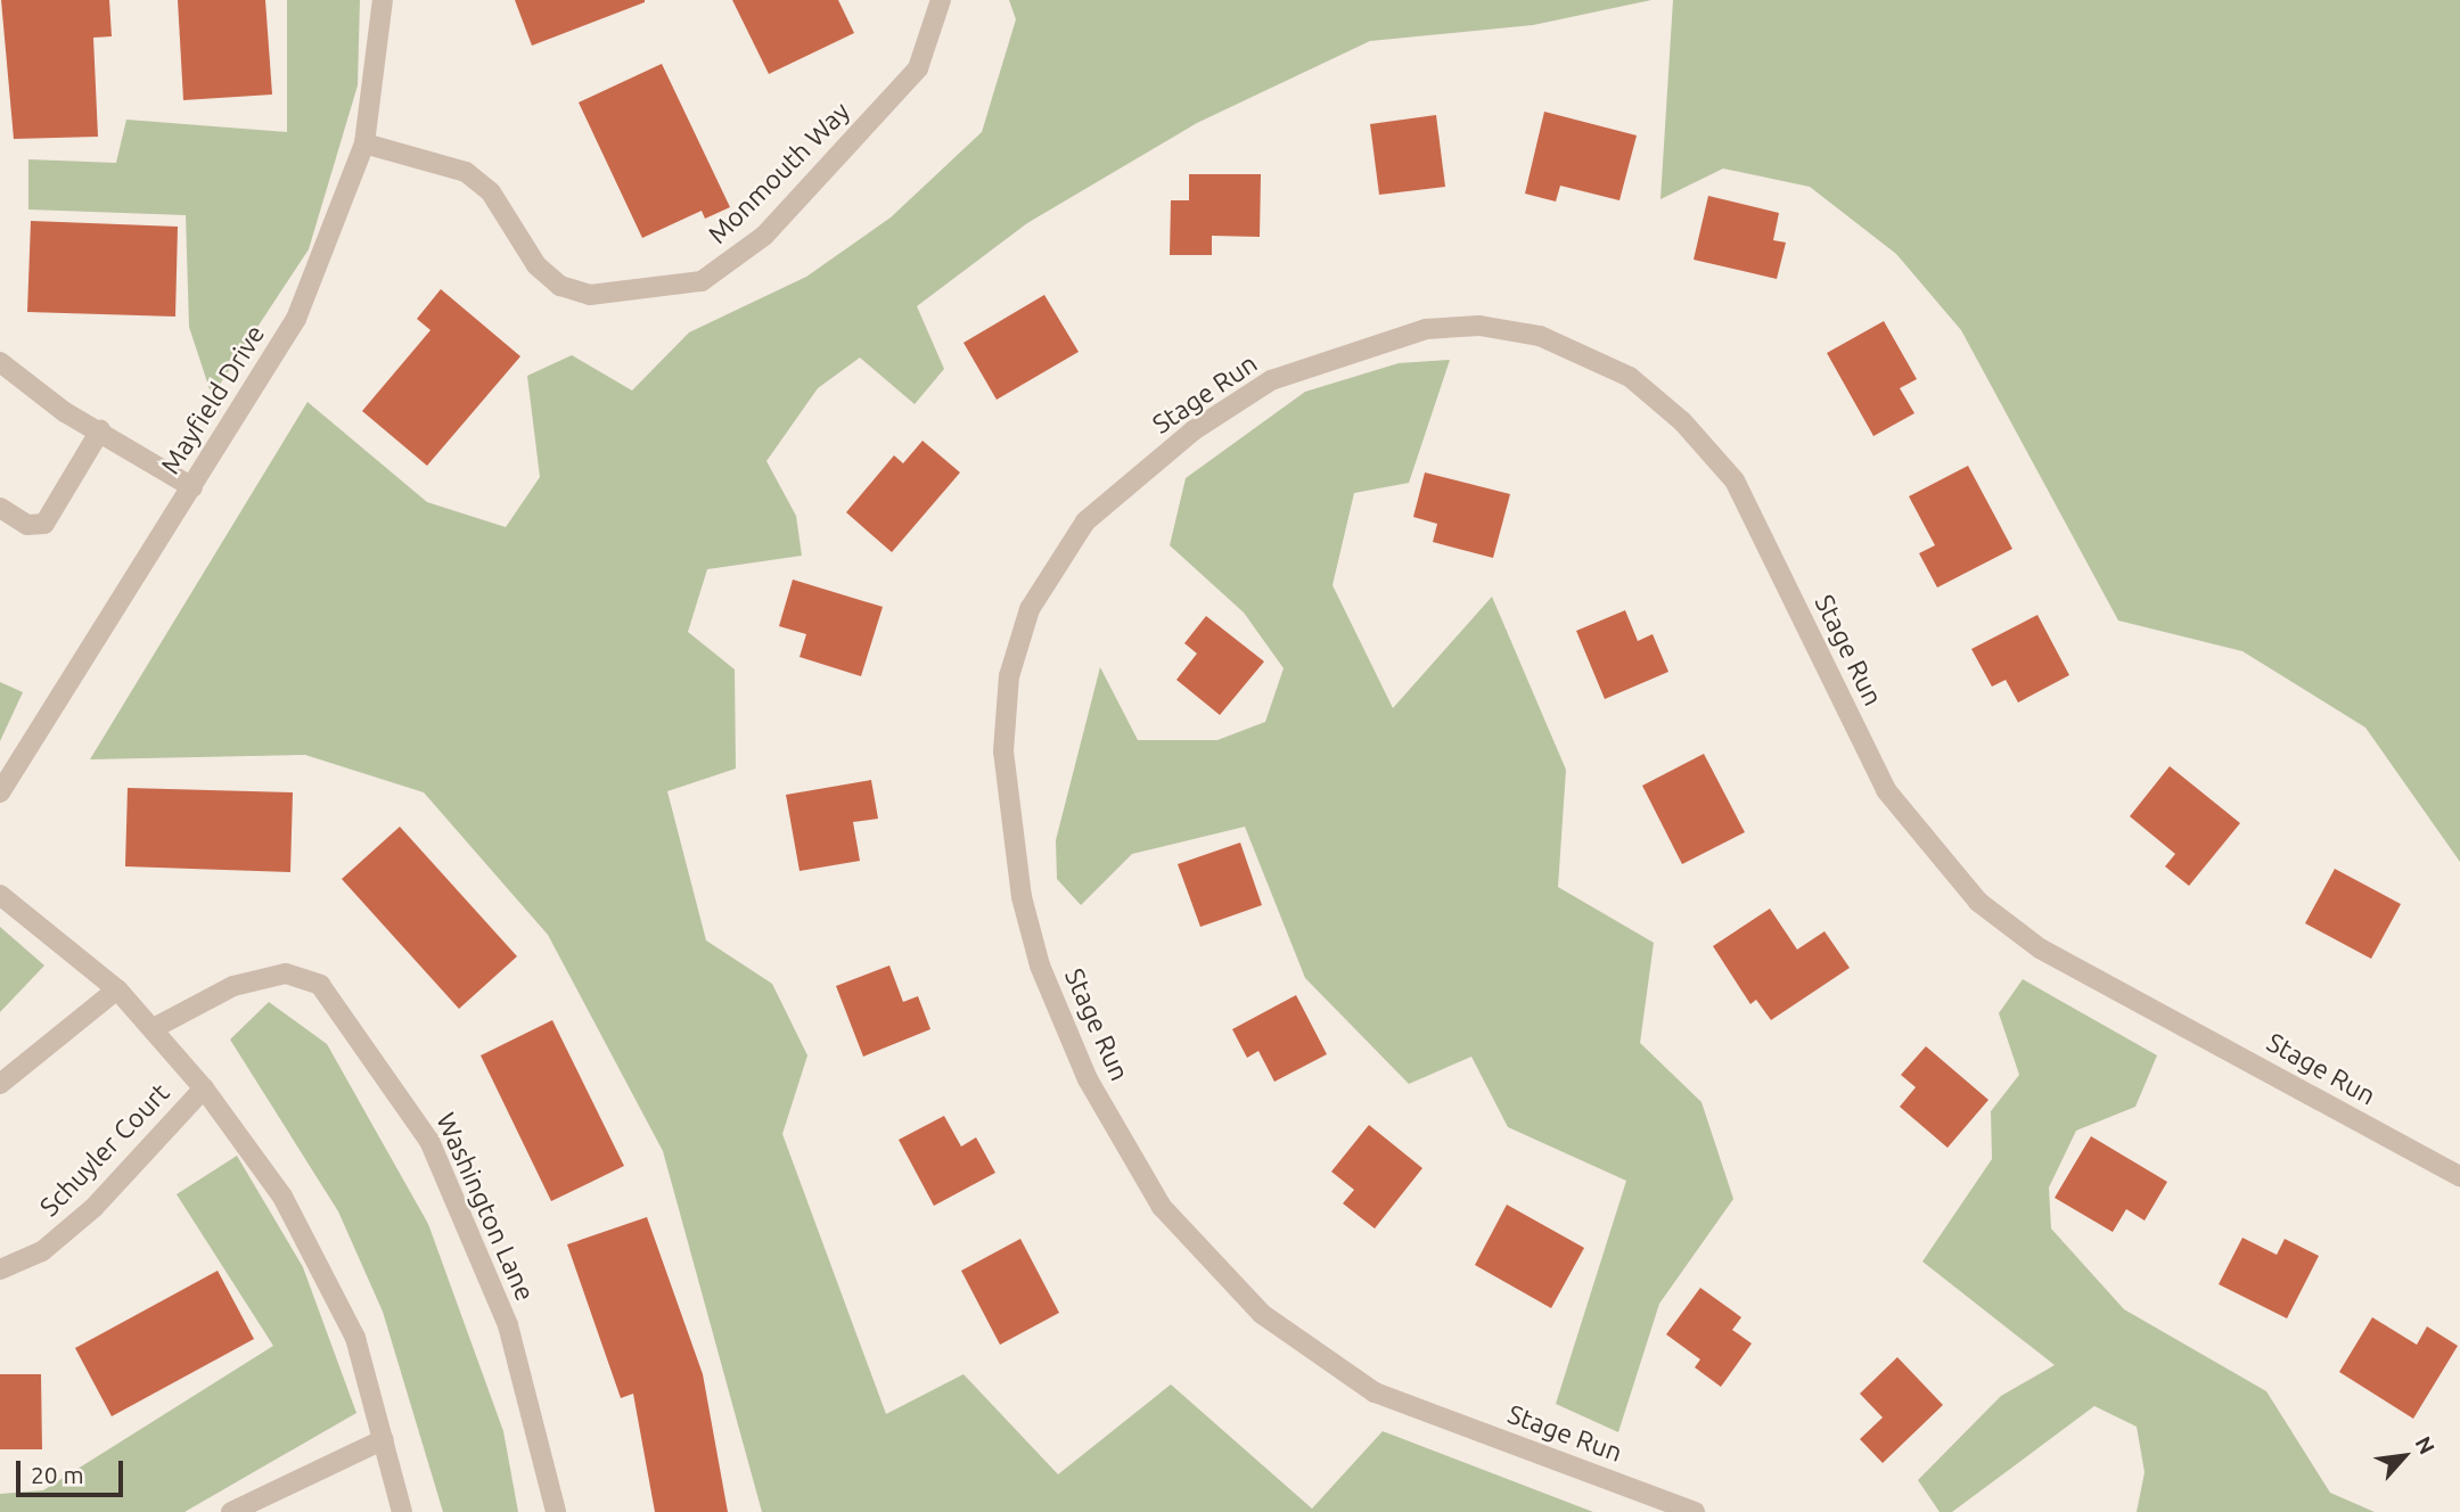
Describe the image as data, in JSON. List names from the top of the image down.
{
  "streets": {
    "street": [
      "Monmouth Way",
      "Stage Run",
      "Mayfield Drive",
      "Schuyler Court",
      "Washington Lane"
    ]
  },
  "crossings": [
    ["Monmouth Way", "Mayfield Drive"]
  ],
  "scale_bar": "20 m",
  "north": "top right"
}
